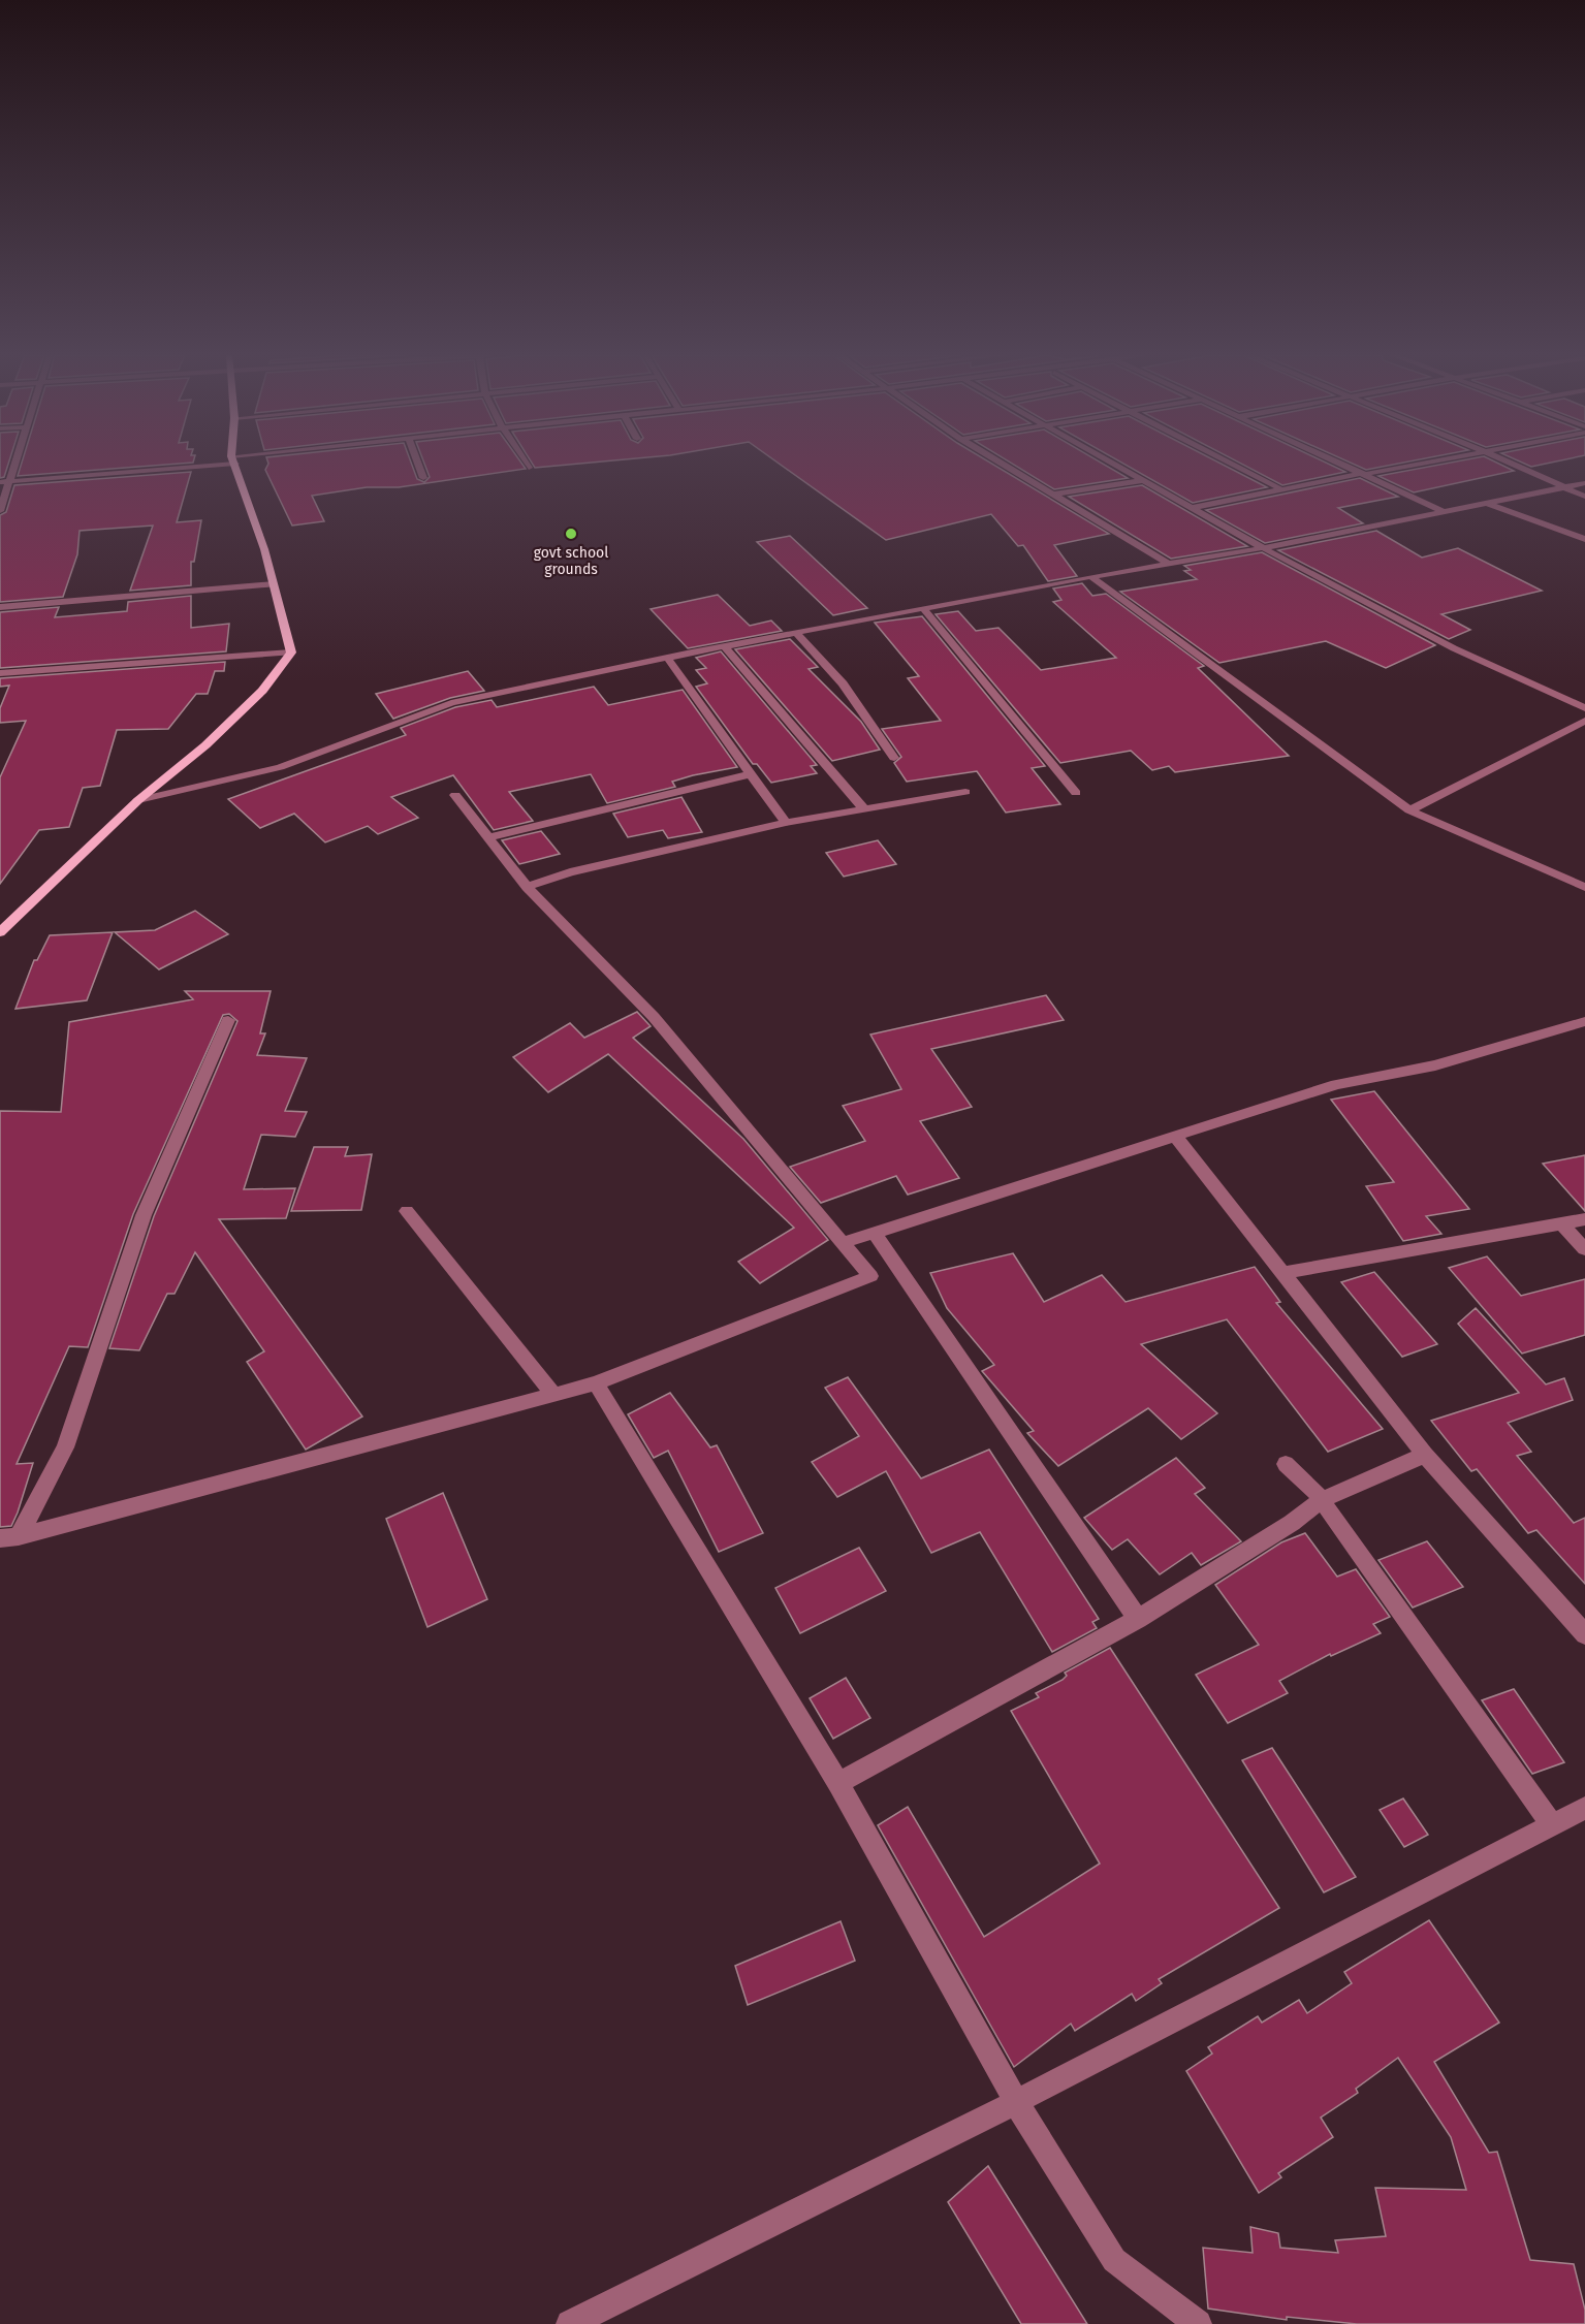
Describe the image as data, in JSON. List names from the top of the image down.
{
  "places": ["govt school grounds"]
}
